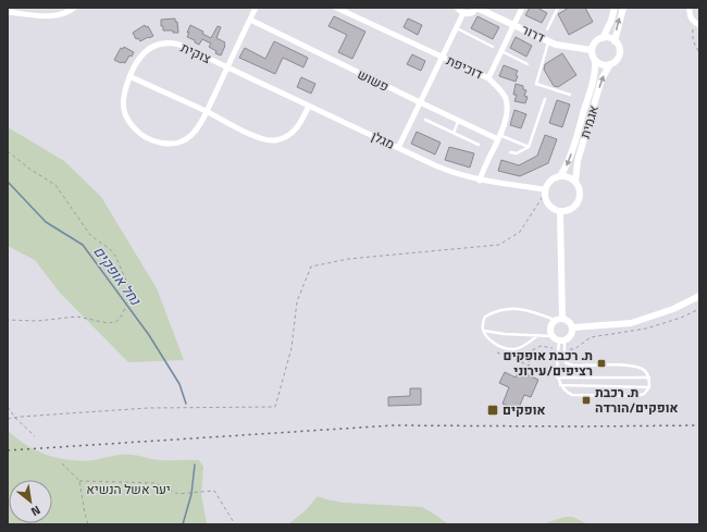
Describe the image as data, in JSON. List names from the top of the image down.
{
  "streets": {
    "street": [
      "דרור",
      "צוקית",
      "דוכיפת",
      "פשוש",
      "אגמית",
      "מגלן"
    ]
  },
  "crossings": [
    ["דרור", "אגמית"],
    ["צוקית", "מגלן"],
    ["דוכיפת", "פשוש"],
    ["דוכיפת", "מגלן"],
    ["אגמית", "מגלן"]
  ],
  "water": ["נחל אופקים"],
  "parks": ["יער אשל הנשיא"],
  "places": {
    "transit": ["ת. רכבת אופקים רציפים/עירוני", "ת. רכבת אופקים/הורדה", "אופקים"]
  },
  "north": "bottom right"
}
